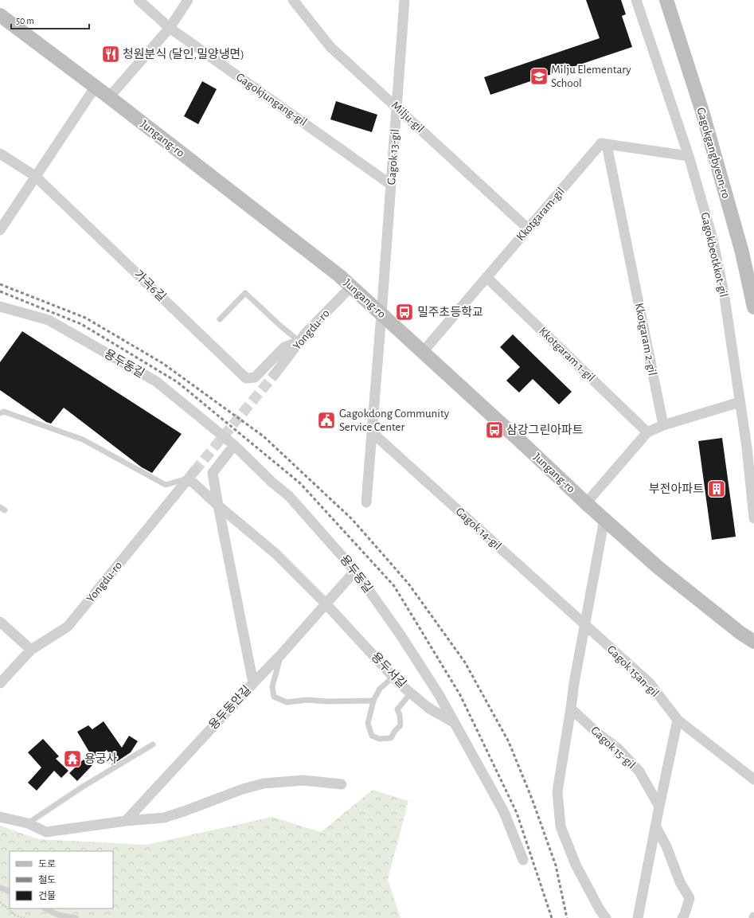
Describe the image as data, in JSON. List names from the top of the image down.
{
  "streets": {
    "main road": ["Jungang-ro", "Gagokgangbyeon-ro"],
    "street": [
      "Gagokjungang-gil",
      "Milju-gil",
      "Gagok 13-gil",
      "Kkotgaram-gil",
      "Gagokbeotkkot-gil",
      "가곡6길",
      "Yongdu-ro",
      "Kkotgaram 2-gil",
      "Kkotgaram 1-gil",
      "용두동길",
      "Gagok 14-gil",
      "용두서길",
      "Gagok 15an-gil",
      "용두동안길",
      "Gagok 15-gil"
    ]
  },
  "crossings": [
    ["Gagokjungang-gil", "Gagok 13-gil"],
    ["Milju-gil", "Gagok 13-gil"],
    ["Milju-gil", "Kkotgaram-gil"],
    ["Jungang-ro", "Gagok 13-gil"],
    ["Jungang-ro", "Kkotgaram-gil"],
    ["Jungang-ro", "Yongdu-ro"],
    ["Kkotgaram-gil", "Kkotgaram 2-gil"],
    ["Kkotgaram-gil", "Kkotgaram 1-gil"],
    ["가곡6길", "Yongdu-ro"],
    ["용두동길", "용두서길"],
    ["Gagok 14-gil", "Gagok 15an-gil"],
    ["용두서길", "용두동안길"]
  ],
  "places": {
    "restaurant": ["청원분식 (달인,밀양냉면)"],
    "school or university": ["Milju Elementary School"],
    "bus stop": ["밀주초등학교", "삼강그린아파트"],
    "public building": ["Gagokdong Community Service Center"],
    "building": ["부전아파트"],
    "temple": ["용궁사"]
  },
  "legend": ["도로", "철도", "건물"],
  "scale_bar": "50 m"
}
